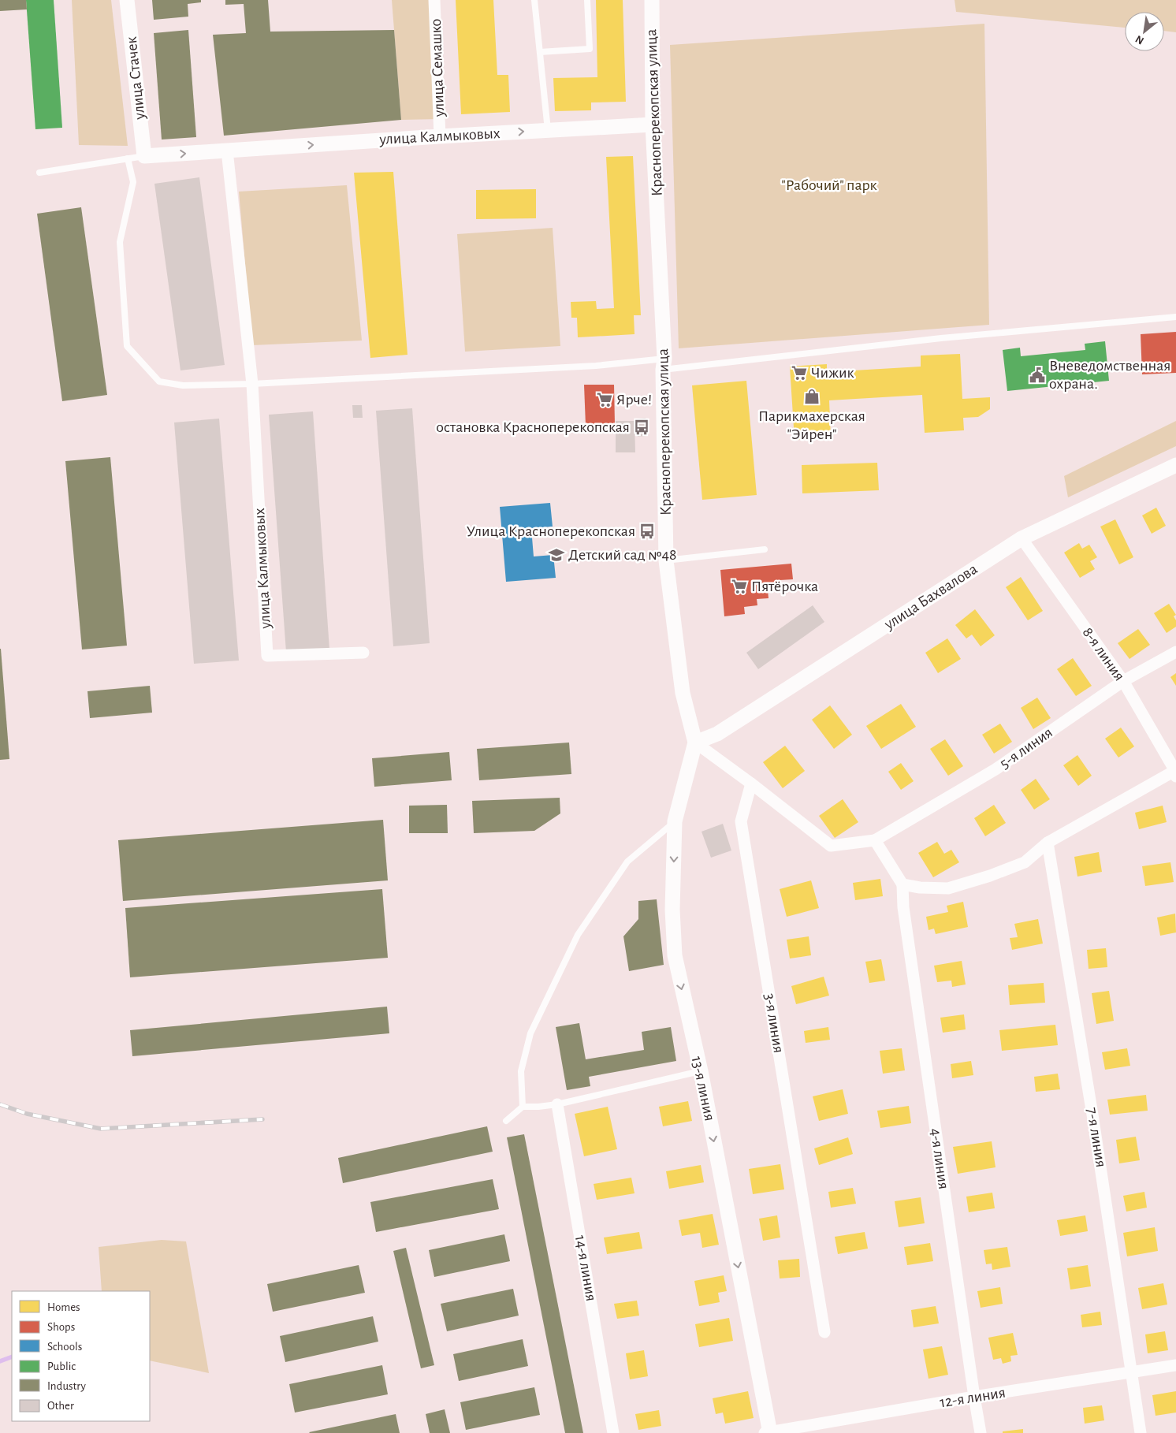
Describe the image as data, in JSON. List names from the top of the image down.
{
  "streets": {
    "street": [
      "улица Семашко",
      "улица Стачек",
      "Красноперекопская улица",
      "улица Калмыковых",
      "улица Бахвалова",
      "8-я линия",
      "5-я линия",
      "3-я линия",
      "13-я линия",
      "7-я линия",
      "4-я линия",
      "14-я линия",
      "12-я линия"
    ]
  },
  "crossings": [
    ["улица Семашко", "улица Калмыковых"],
    ["улица Стачек", "улица Калмыковых"],
    ["Красноперекопская улица", "улица Калмыковых"],
    ["Красноперекопская улица", "улица Бахвалова"],
    ["Красноперекопская улица", "13-я линия"],
    ["улица Бахвалова", "8-я линия"],
    ["улица Бахвалова", "13-я линия"],
    ["8-я линия", "5-я линия"],
    ["13-я линия", "12-я линия"],
    ["7-я линия", "12-я линия"],
    ["4-я линия", "12-я линия"]
  ],
  "one_way": ["улица Калмыковых", "13-я линия"],
  "parks": ["\"Рабочий\" парк"],
  "places": {
    "supermarket": ["Чижик", "Ярче!", "Пятёрочка"],
    "public building": ["Вневедомственная охрана."],
    "shop": ["Парикмахерская \"Эйрен\""],
    "bus stop": ["остановка Красноперекопская", "Улица Красноперекопская"],
    "school or university": ["Детский сад №48"]
  },
  "legend": [
    "Homes",
    "Shops",
    "Schools",
    "Public",
    "Industry",
    "Other"
  ],
  "north": "bottom left"
}
